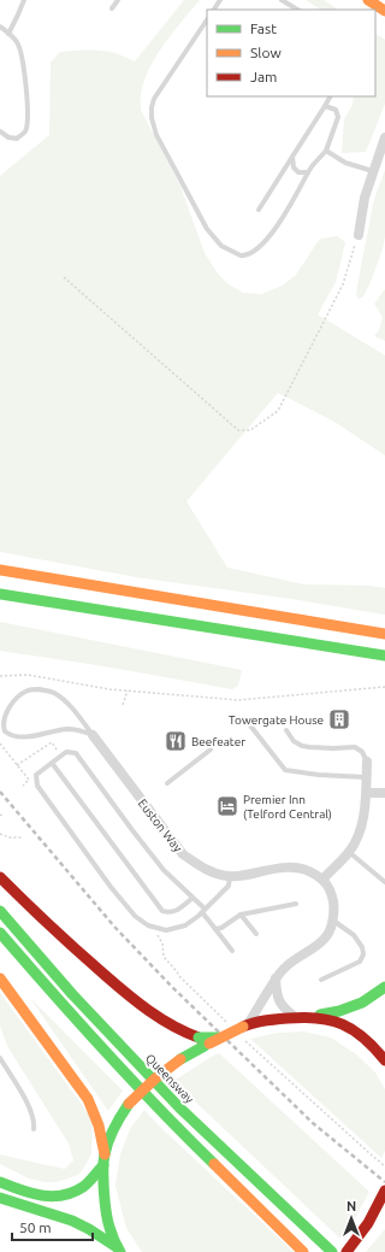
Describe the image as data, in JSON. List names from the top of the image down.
{
  "streets": {
    "main road": ["Queensway"],
    "street": ["Euston Way"]
  },
  "places": {
    "building": ["Towergate House"],
    "restaurant": ["Beefeater"],
    "hotel": ["Premier Inn (Telford Central)"]
  },
  "legend": ["Fast", "Slow", "Jam"],
  "scale_bar": "50 m",
  "north": "top"
}
